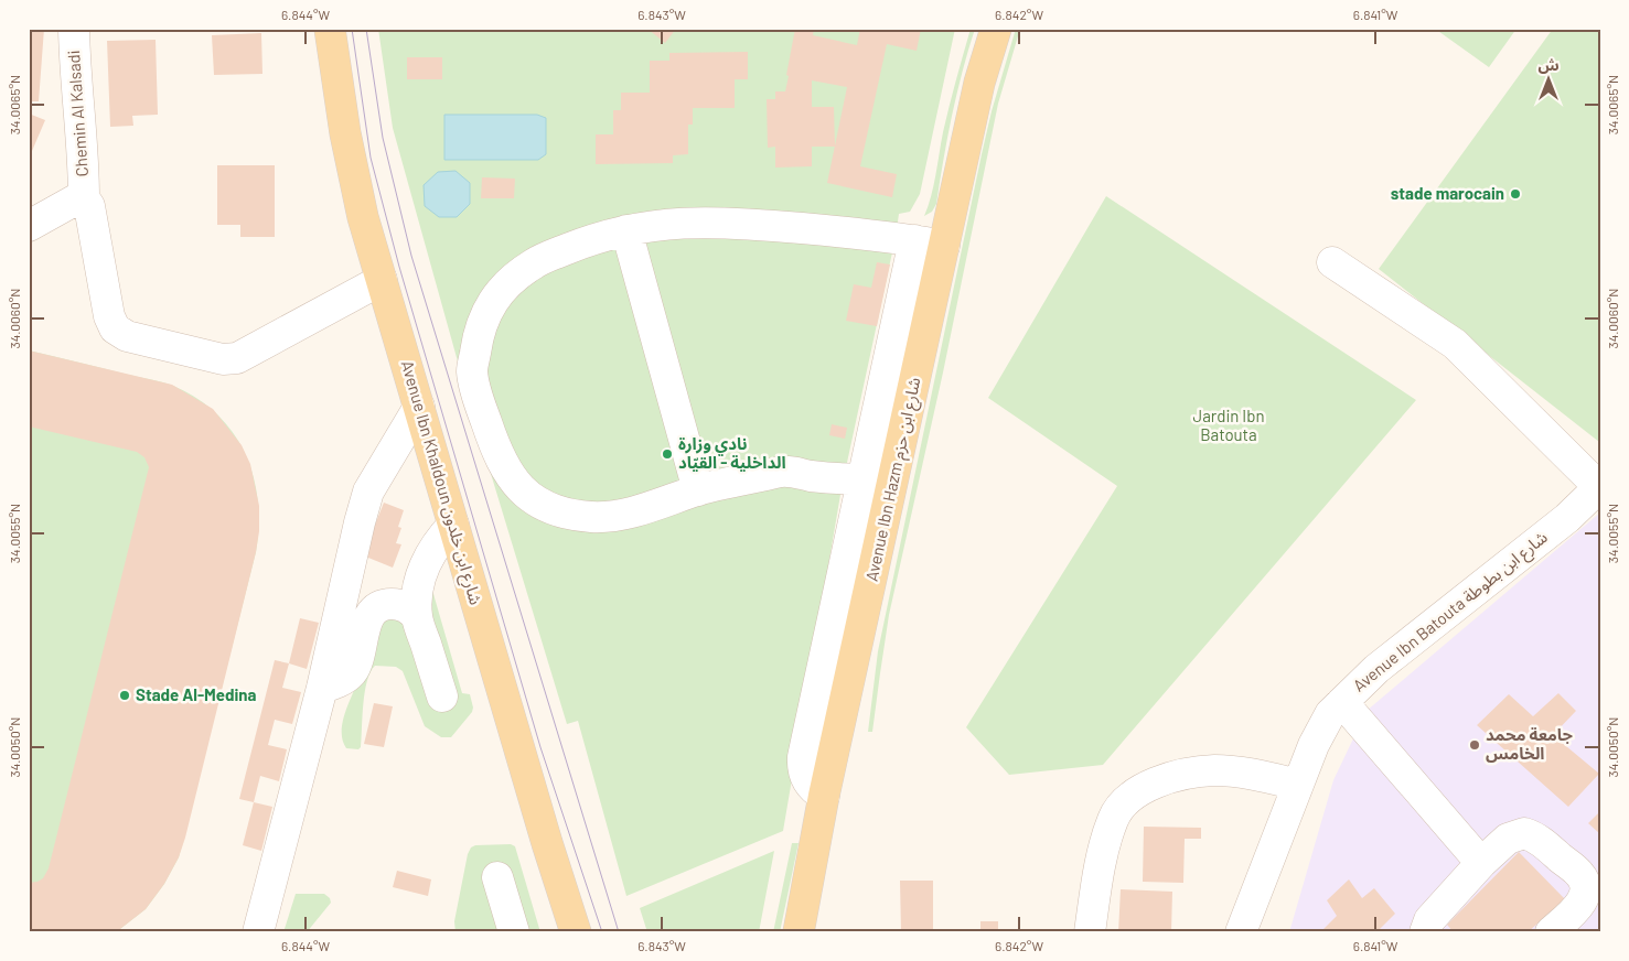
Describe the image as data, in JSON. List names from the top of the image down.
{
  "streets": {
    "main road": ["Avenue Ibn Hazm شارع ابن حزم", "Avenue Ibn Khaldoun شارع ابن خلدون"],
    "street": ["Chemin Al Kalsadi", "Avenue Ibn Batouta شارع ابن بطوطة"]
  },
  "crossings": [
    ["Chemin Al Kalsadi", "Avenue Ibn Khaldoun شارع ابن خلدون"]
  ],
  "parks": ["Jardin Ibn Batouta"],
  "places": [
    "stade marocain",
    "نادي وزارة الداخلية - القيّاد",
    "Stade Al-Medina",
    "جامعة محمد الخامس"
  ],
  "north": "top",
  "coordinates": [
    "6.844°W",
    "6.843°W",
    "6.842°W",
    "6.841°W",
    "34.0065°N",
    "34.0060°N",
    "34.0055°N",
    "34.0050°N"
  ]
}
